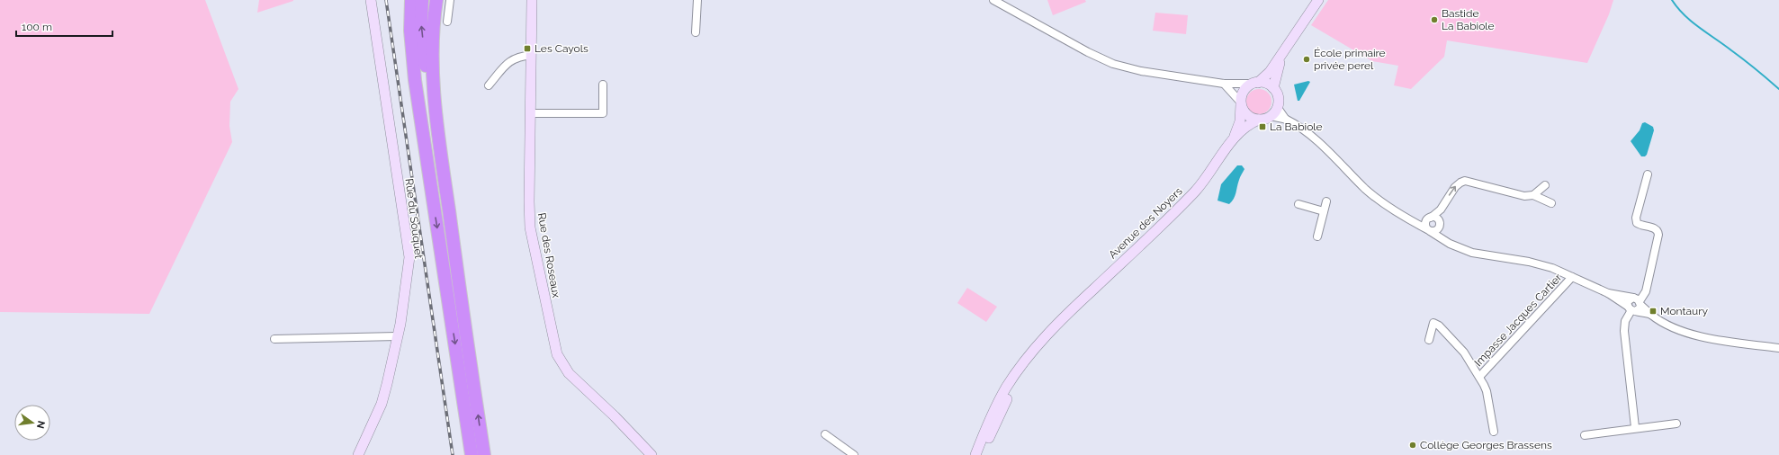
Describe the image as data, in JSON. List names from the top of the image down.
{
  "streets": {
    "street": [
      "Rue du Souquet",
      "Avenue des Noyers",
      "Rue des Roseaux",
      "Impasse Jacques Cartier"
    ]
  },
  "places": {
    "other": ["Bastide La Babiole", "École primaire privée perel", "Collège Georges Brassens"],
    "transit": ["Les Cayols", "La Babiole", "Montaury"]
  },
  "scale_bar": "100 m",
  "north": "right"
}
